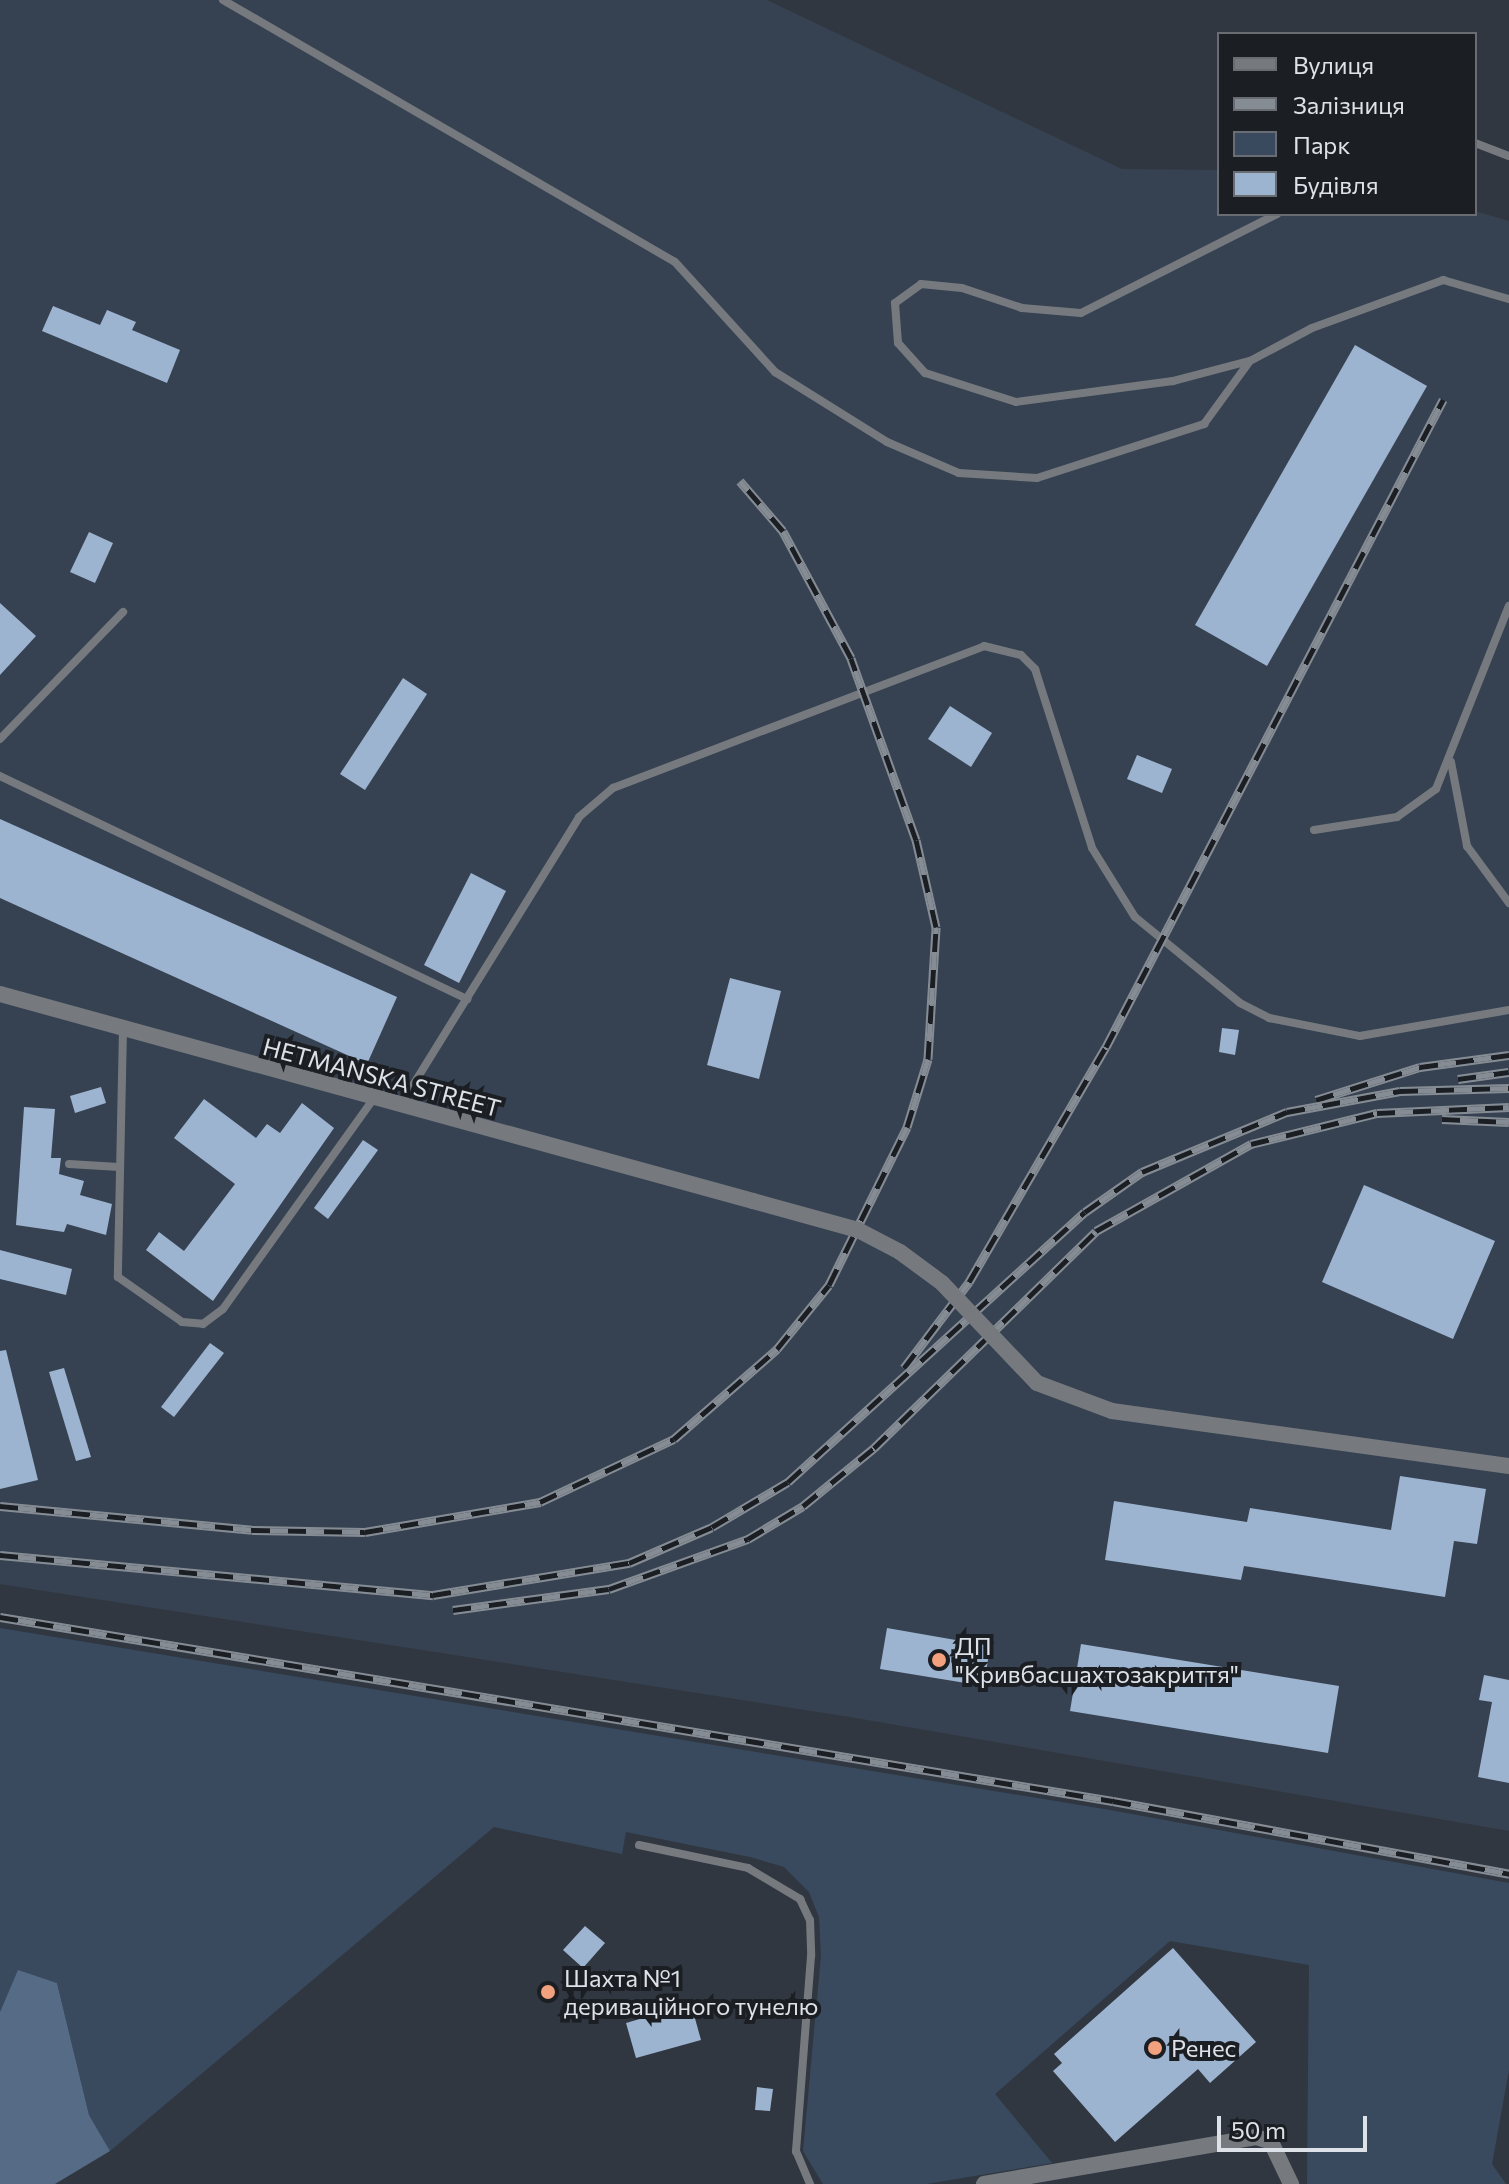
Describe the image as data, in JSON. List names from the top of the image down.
{
  "streets": {
    "street": ["HETMANSKA STREET"]
  },
  "places": ["ДП \"Кривбасшахтозакриття\"", "Шахта №1 дериваційного тунелю", "Ренес"],
  "legend": [
    "Вулиця",
    "Залізниця",
    "Парк",
    "Будівля"
  ],
  "scale_bar": "50 m"
}
